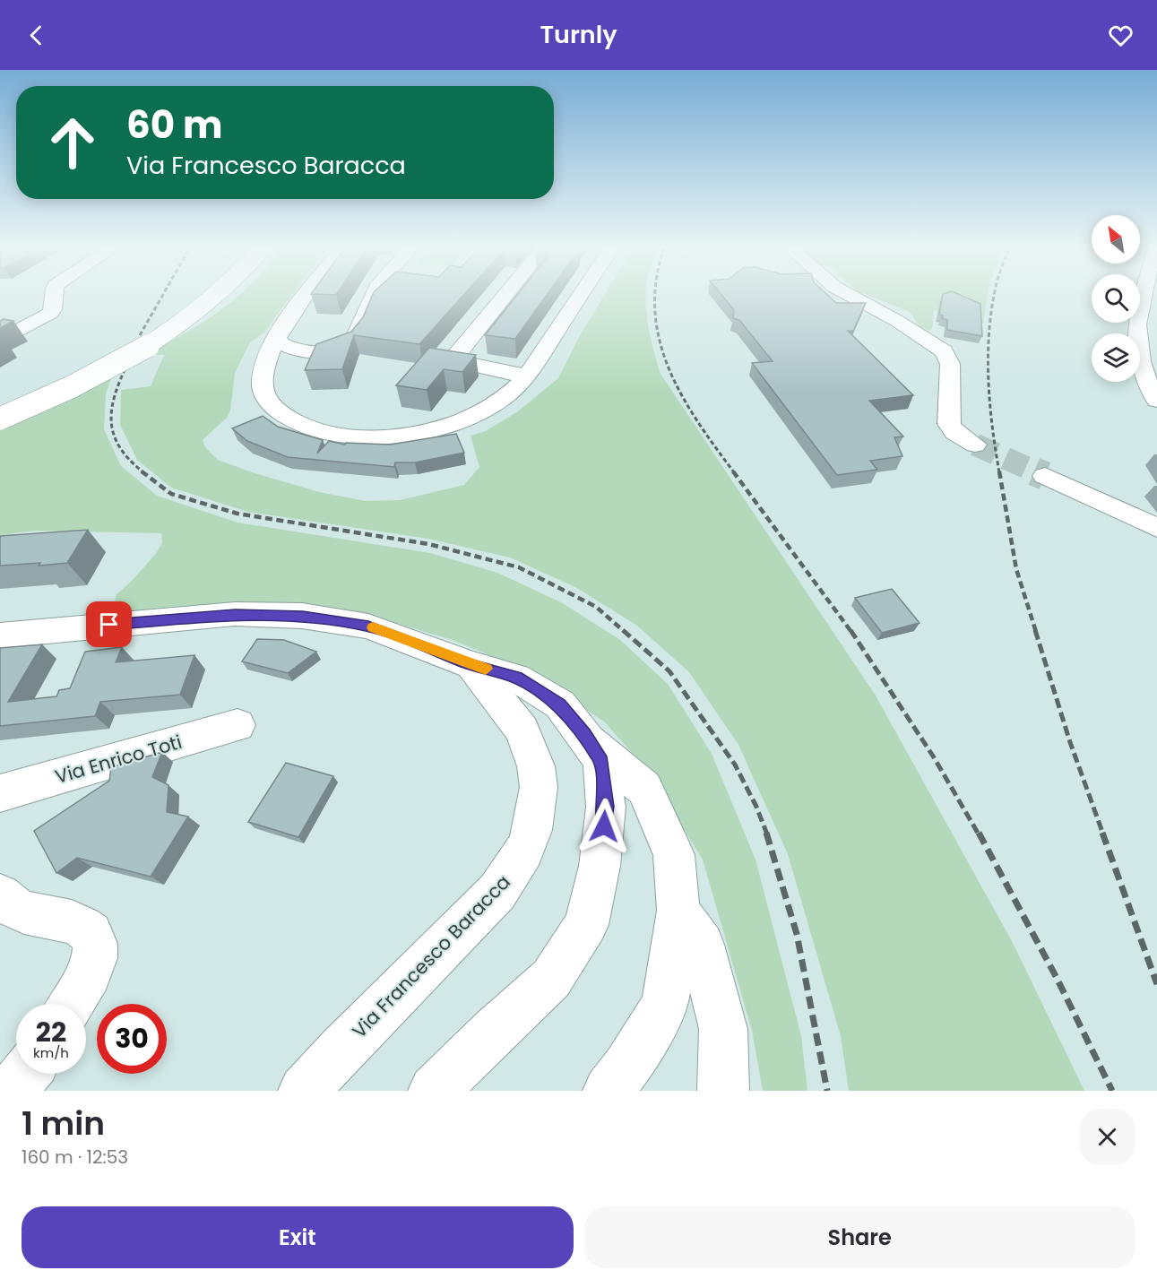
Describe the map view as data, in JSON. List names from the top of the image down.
{
  "streets": {
    "street": ["Via Enrico Toti", "Via Francesco Baracca"]
  },
  "north": "top left",
  "page": {
    "header": "Turnly",
    "turn": ["60 m", "Via Francesco Baracca"],
    "speed": "22 km/h",
    "limit": "30",
    "heading": ["1 min", "160 m · 12:53"],
    "buttons": ["Exit", "Share"]
  }
}
